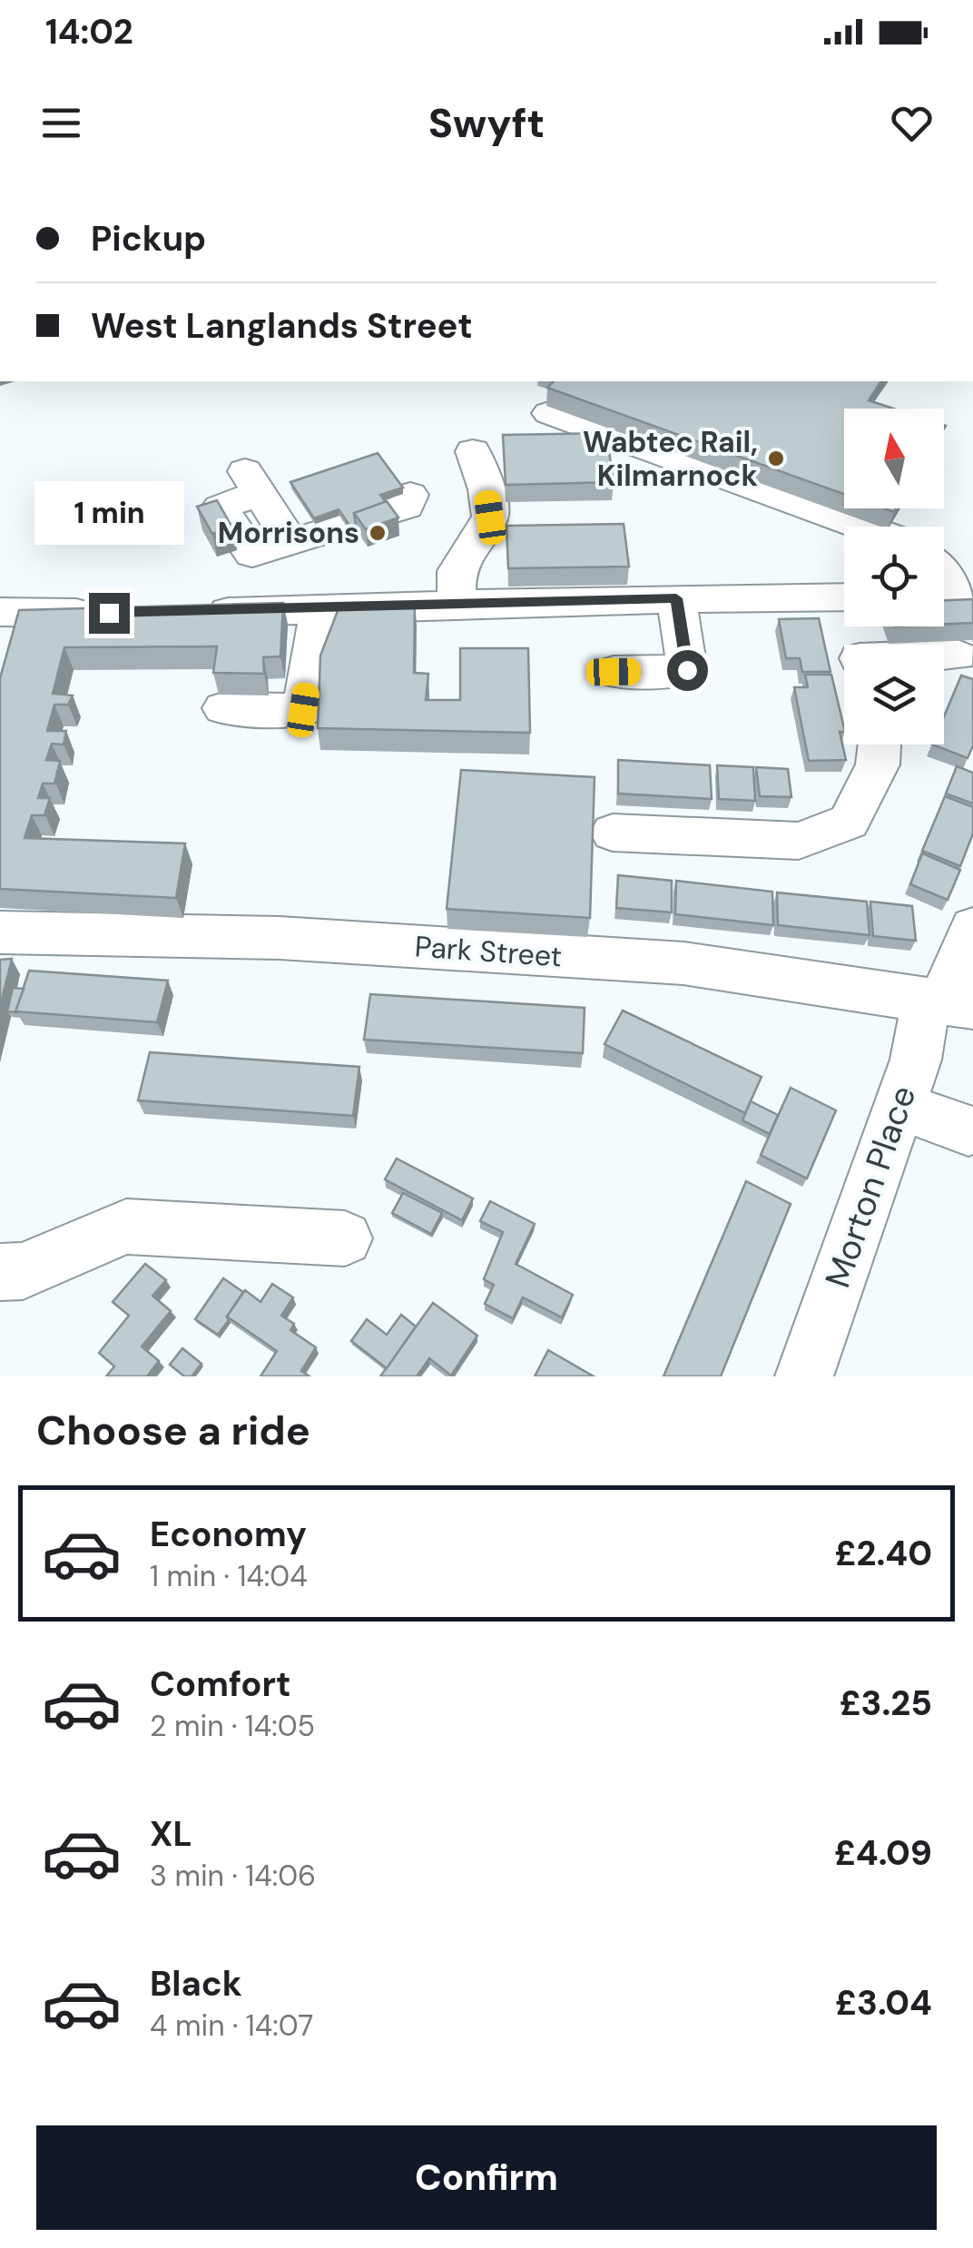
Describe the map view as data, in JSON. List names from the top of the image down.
{
  "streets": {
    "street": ["Park Street", "Morton Place"]
  },
  "crossings": [
    ["Park Street", "Morton Place"]
  ],
  "places": ["Wabtec Rail, Kilmarnock", "Morrisons"],
  "north": "top",
  "page": {
    "status": "14:02",
    "header": "Swyft",
    "banner": ["Pickup", "West Langlands Street"],
    "bubble": "1 min",
    "heading": "Choose a ride",
    "list": [
      {
        "name": "Economy",
        "note": "1 min · 14:04",
        "value": "£2.40"
      },
      {
        "name": "Comfort",
        "note": "2 min · 14:05",
        "value": "£3.25"
      },
      {
        "name": "XL",
        "note": "3 min · 14:06",
        "value": "£4.09"
      },
      {
        "name": "Black",
        "note": "4 min · 14:07",
        "value": "£3.04"
      }
    ],
    "buttons": "Confirm"
  }
}
